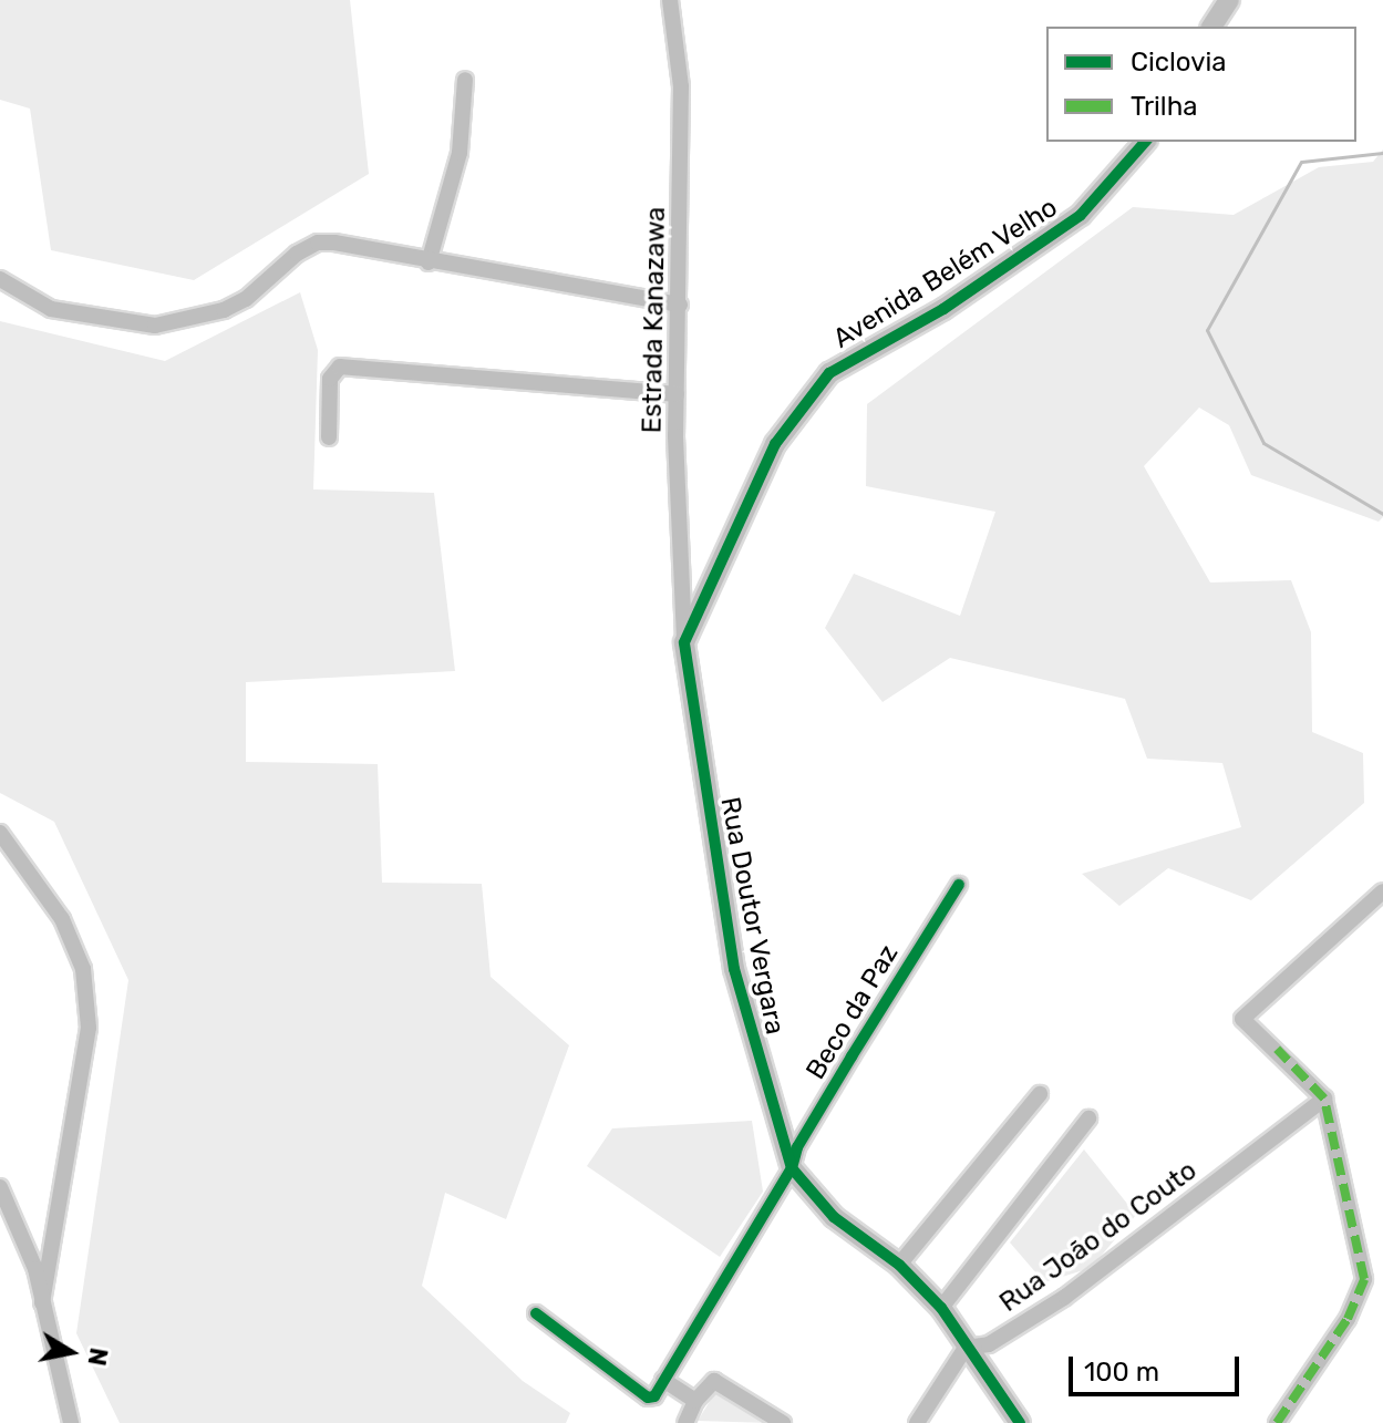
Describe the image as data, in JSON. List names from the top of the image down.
{
  "streets": {
    "main road": ["Avenida Belém Velho", "Rua Doutor Vergara"],
    "street": ["Estrada Kanazawa", "Beco da Paz", "Rua João do Couto"]
  },
  "crossings": [
    ["Avenida Belém Velho", "Estrada Kanazawa"],
    ["Avenida Belém Velho", "Rua Doutor Vergara"],
    ["Estrada Kanazawa", "Rua Doutor Vergara"],
    ["Rua Doutor Vergara", "Beco da Paz"],
    ["Rua Doutor Vergara", "Rua João do Couto"]
  ],
  "legend": ["Ciclovia", "Trilha"],
  "scale_bar": "100 m",
  "north": "right"
}
